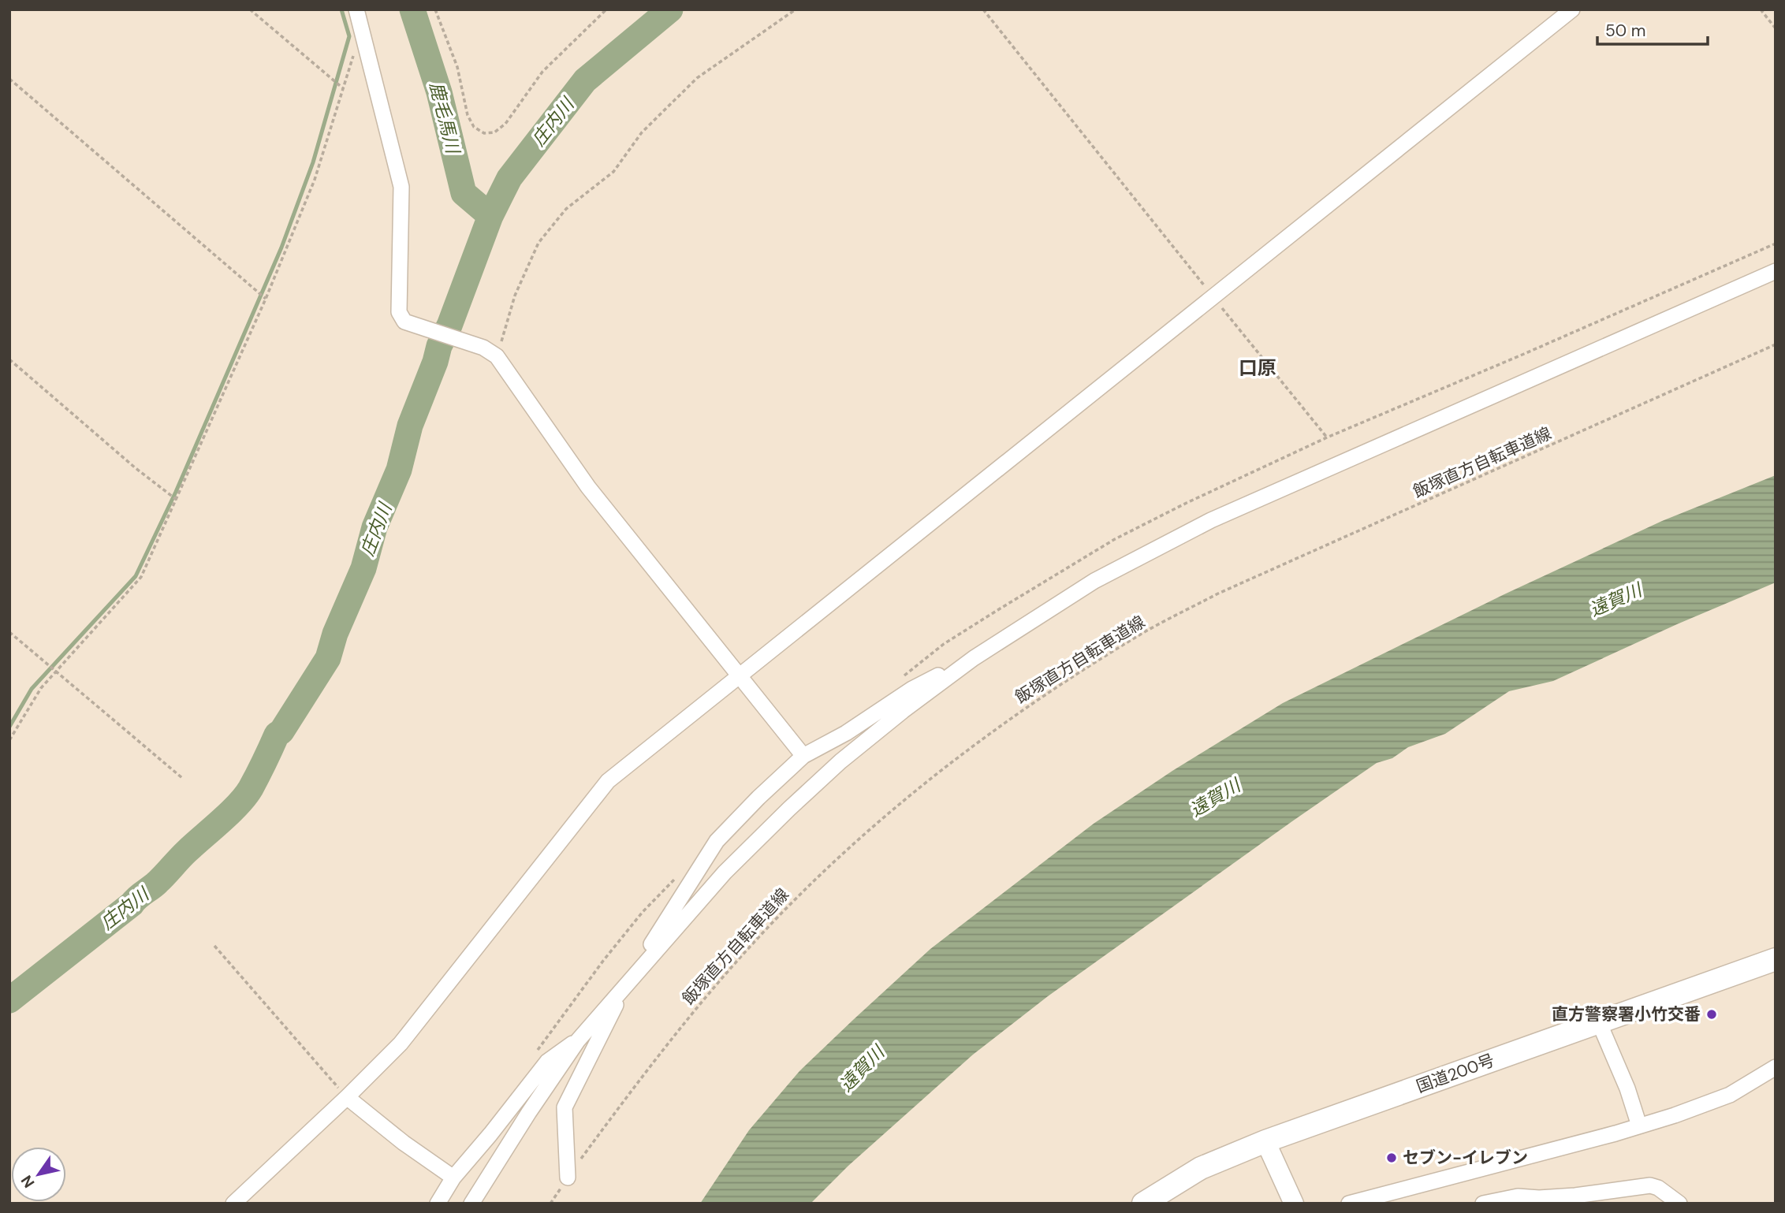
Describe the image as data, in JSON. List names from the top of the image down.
{
  "streets": {
    "highway": ["国道200号"],
    "path": ["飯塚直方自転車道線"]
  },
  "districts": ["口原"],
  "water": ["鹿毛馬川", "庄内川", "遠賀川"],
  "places": ["直方警察署小竹交番", "セブン-イレブン"],
  "scale_bar": "50 m",
  "north": "bottom left"
}
